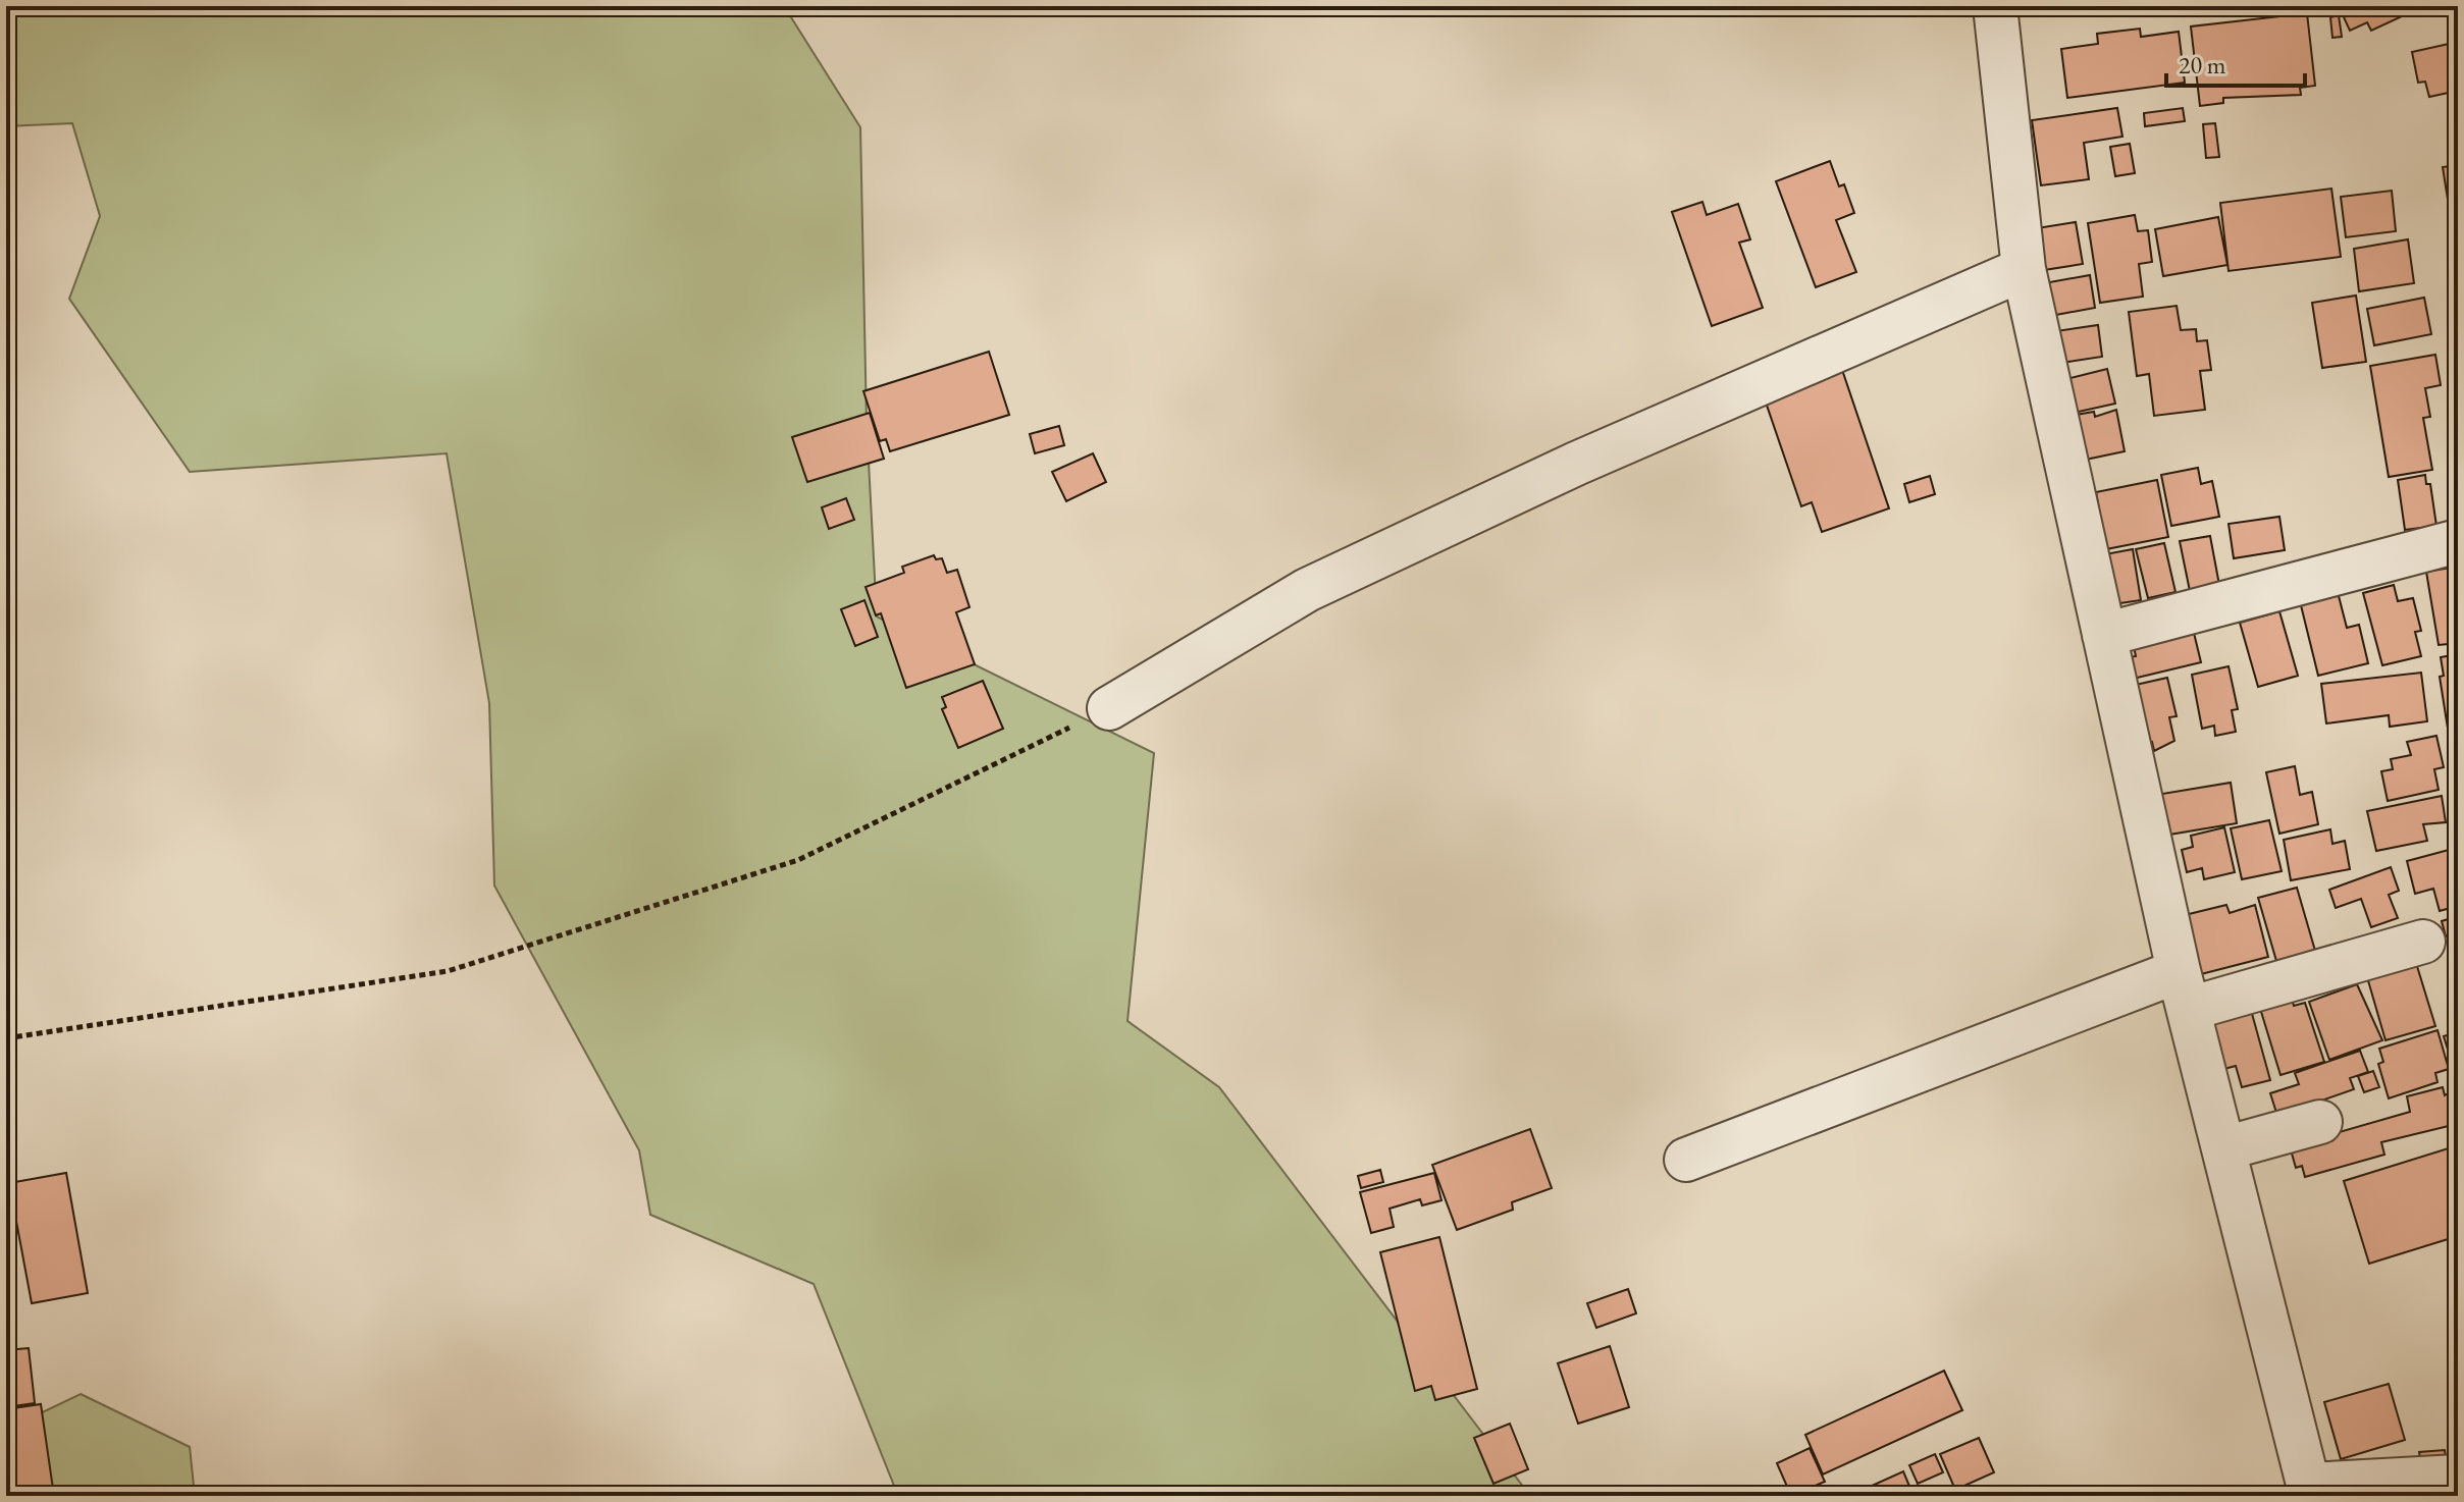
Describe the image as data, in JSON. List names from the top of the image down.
{
  "scale_bar": "20 m"
}
